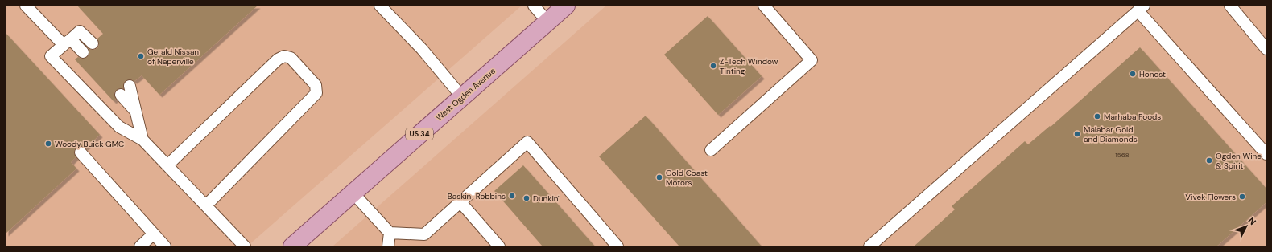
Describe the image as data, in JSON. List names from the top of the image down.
{
  "streets": {
    "main road": ["West Ogden Avenue", "US 34"]
  },
  "places": [
    "Gerald Nissan of Naperville",
    "Z-Tech Window Tinting",
    "Honest",
    "Marhaba Foods",
    "Malabar Gold and Diamonds",
    "Woody Buick GMC",
    "Ogden Wine & Spirit",
    "Gold Coast Motors",
    "Baskin-Robbins",
    "Vivek Flowers",
    "Dunkin'"
  ],
  "house_numbers": ["1568"],
  "north": "top right"
}
